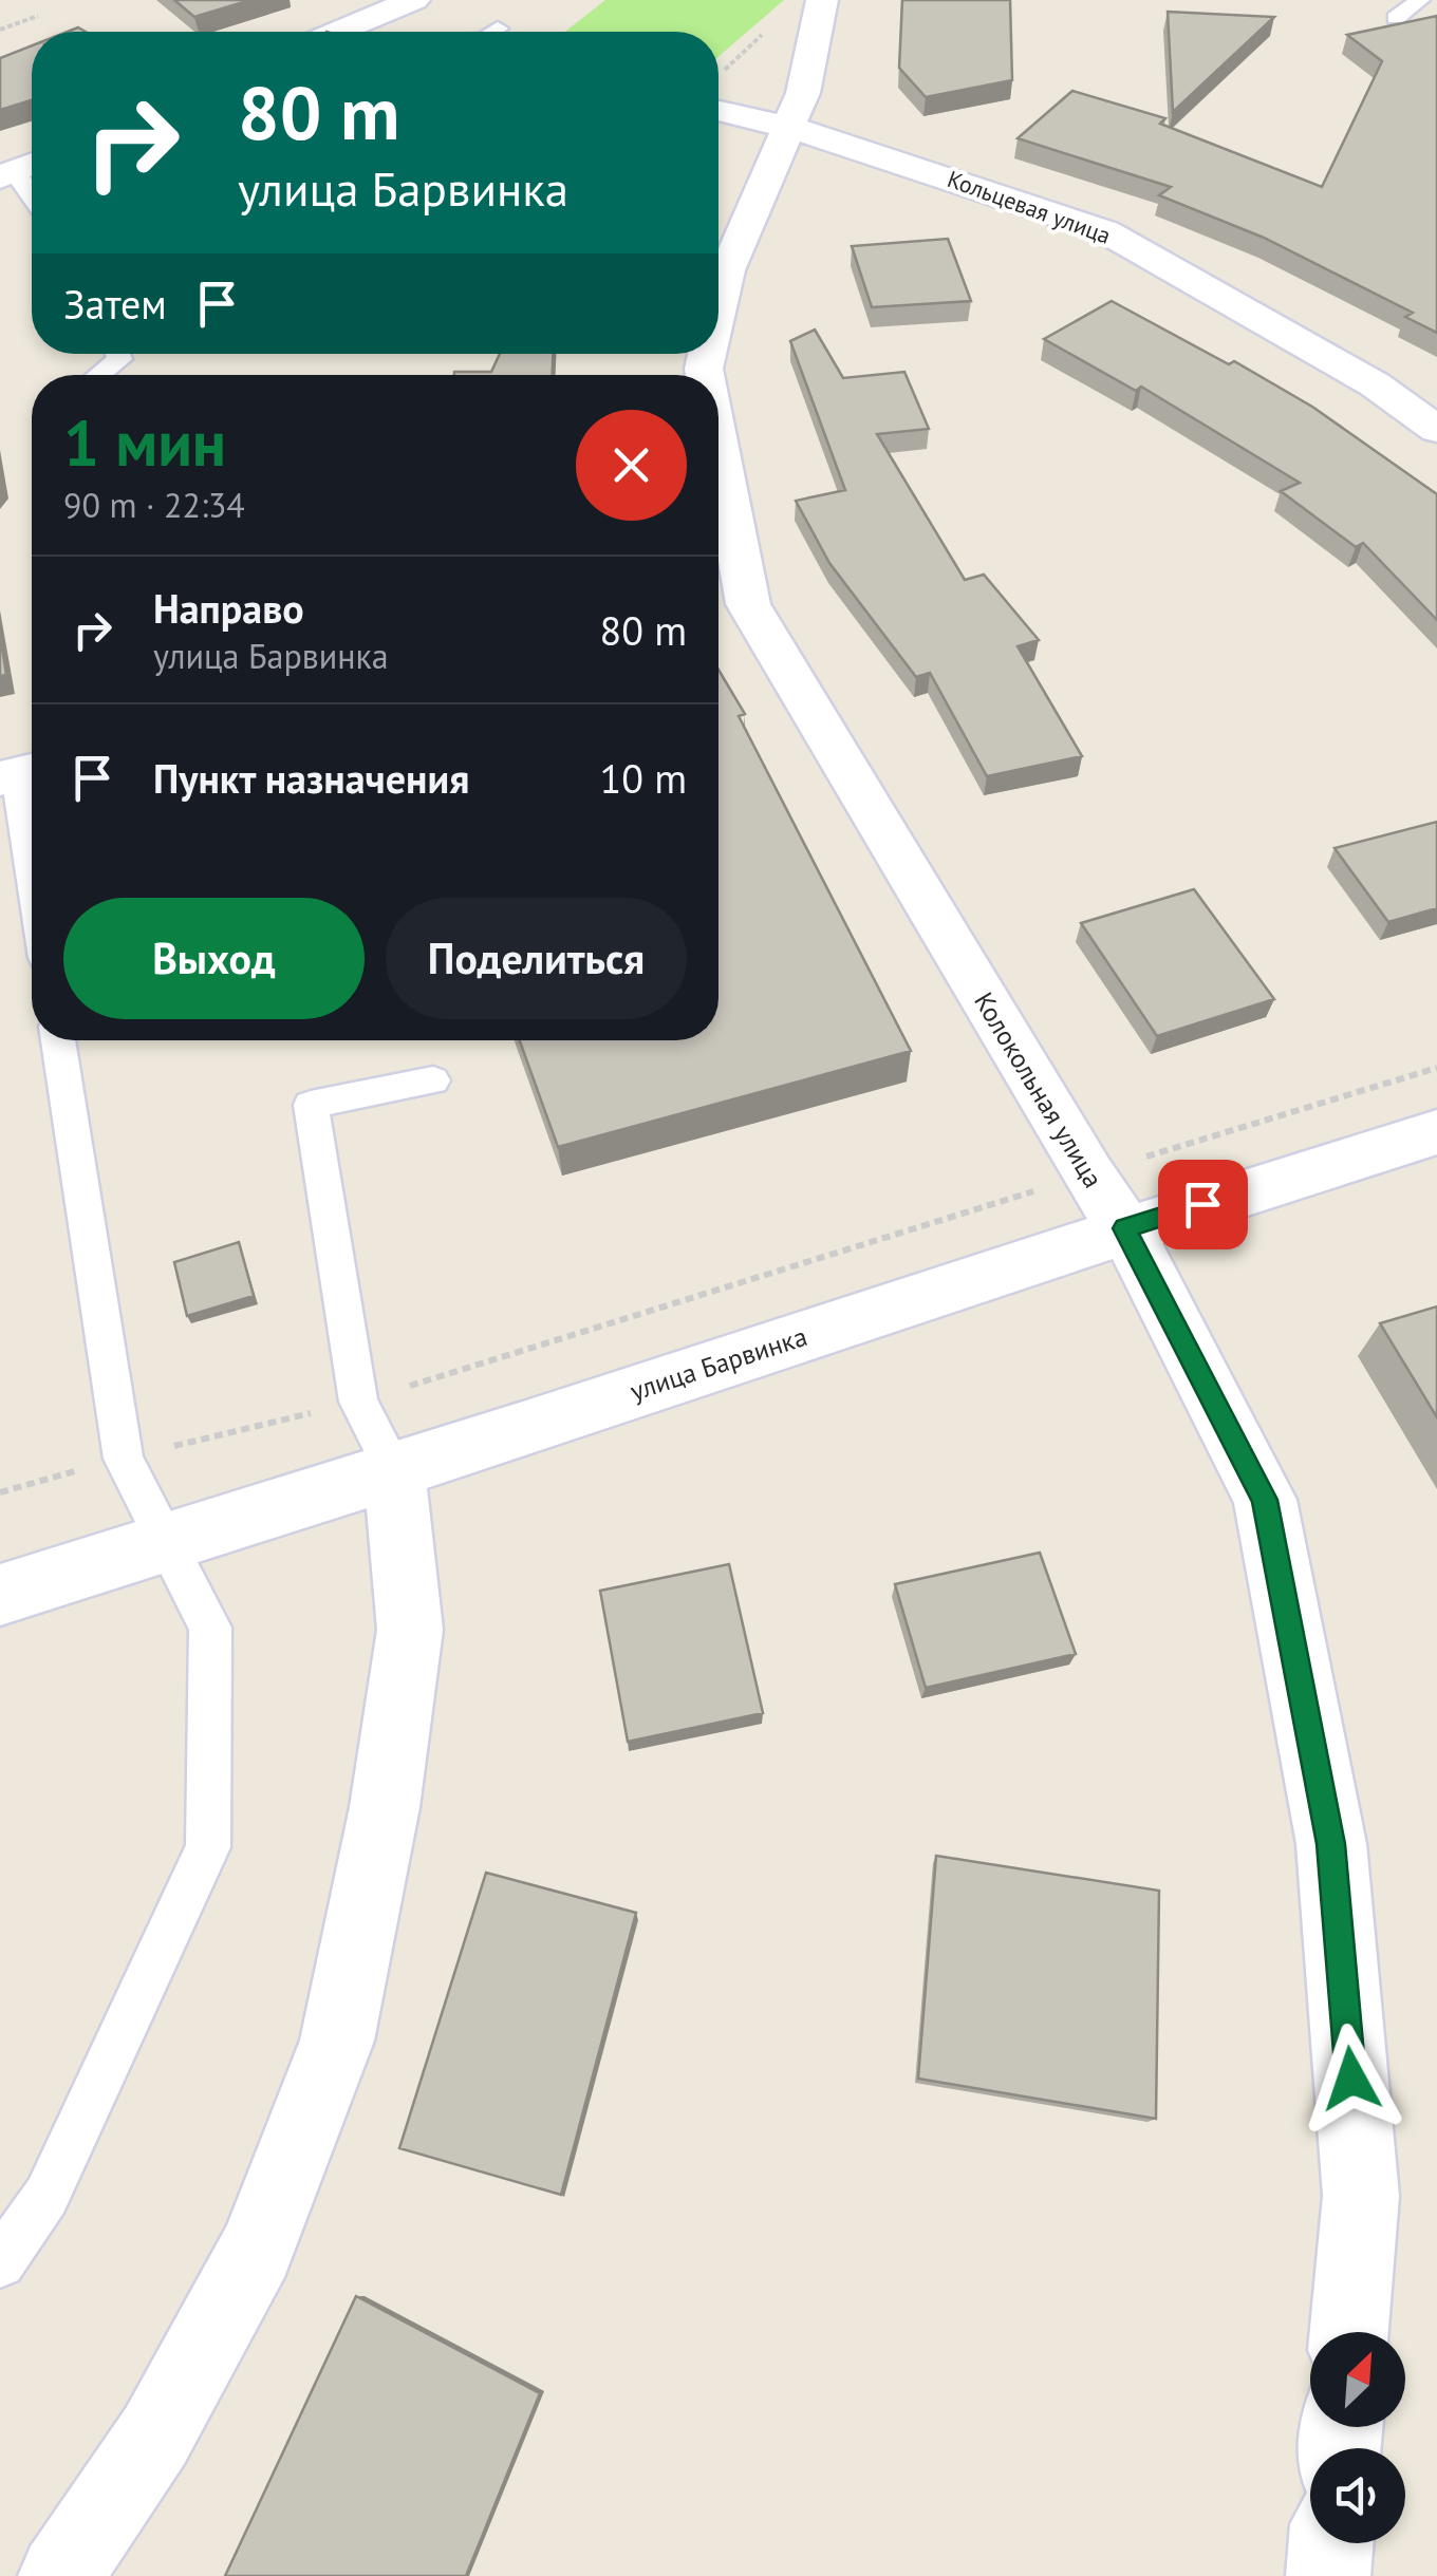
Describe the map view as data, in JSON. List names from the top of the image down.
{
  "streets": {
    "street": ["Кольцевая улица", "Колокольная улица", "улица Барвинка"]
  },
  "crossings": [
    ["Кольцевая улица", "Колокольная улица"],
    ["Колокольная улица", "улица Барвинка"]
  ],
  "north": "top right",
  "page": {
    "turn": ["80 m", "улица Барвинка"],
    "then": "Затем",
    "heading": ["1 мин", "90 m · 22:34"],
    "list": [
      {
        "name": "Направо",
        "note": "улица Барвинка",
        "value": "80 m"
      },
      {
        "name": "Пункт назначения",
        "value": "10 m"
      }
    ],
    "buttons": ["Выход", "Поделиться"]
  }
}
